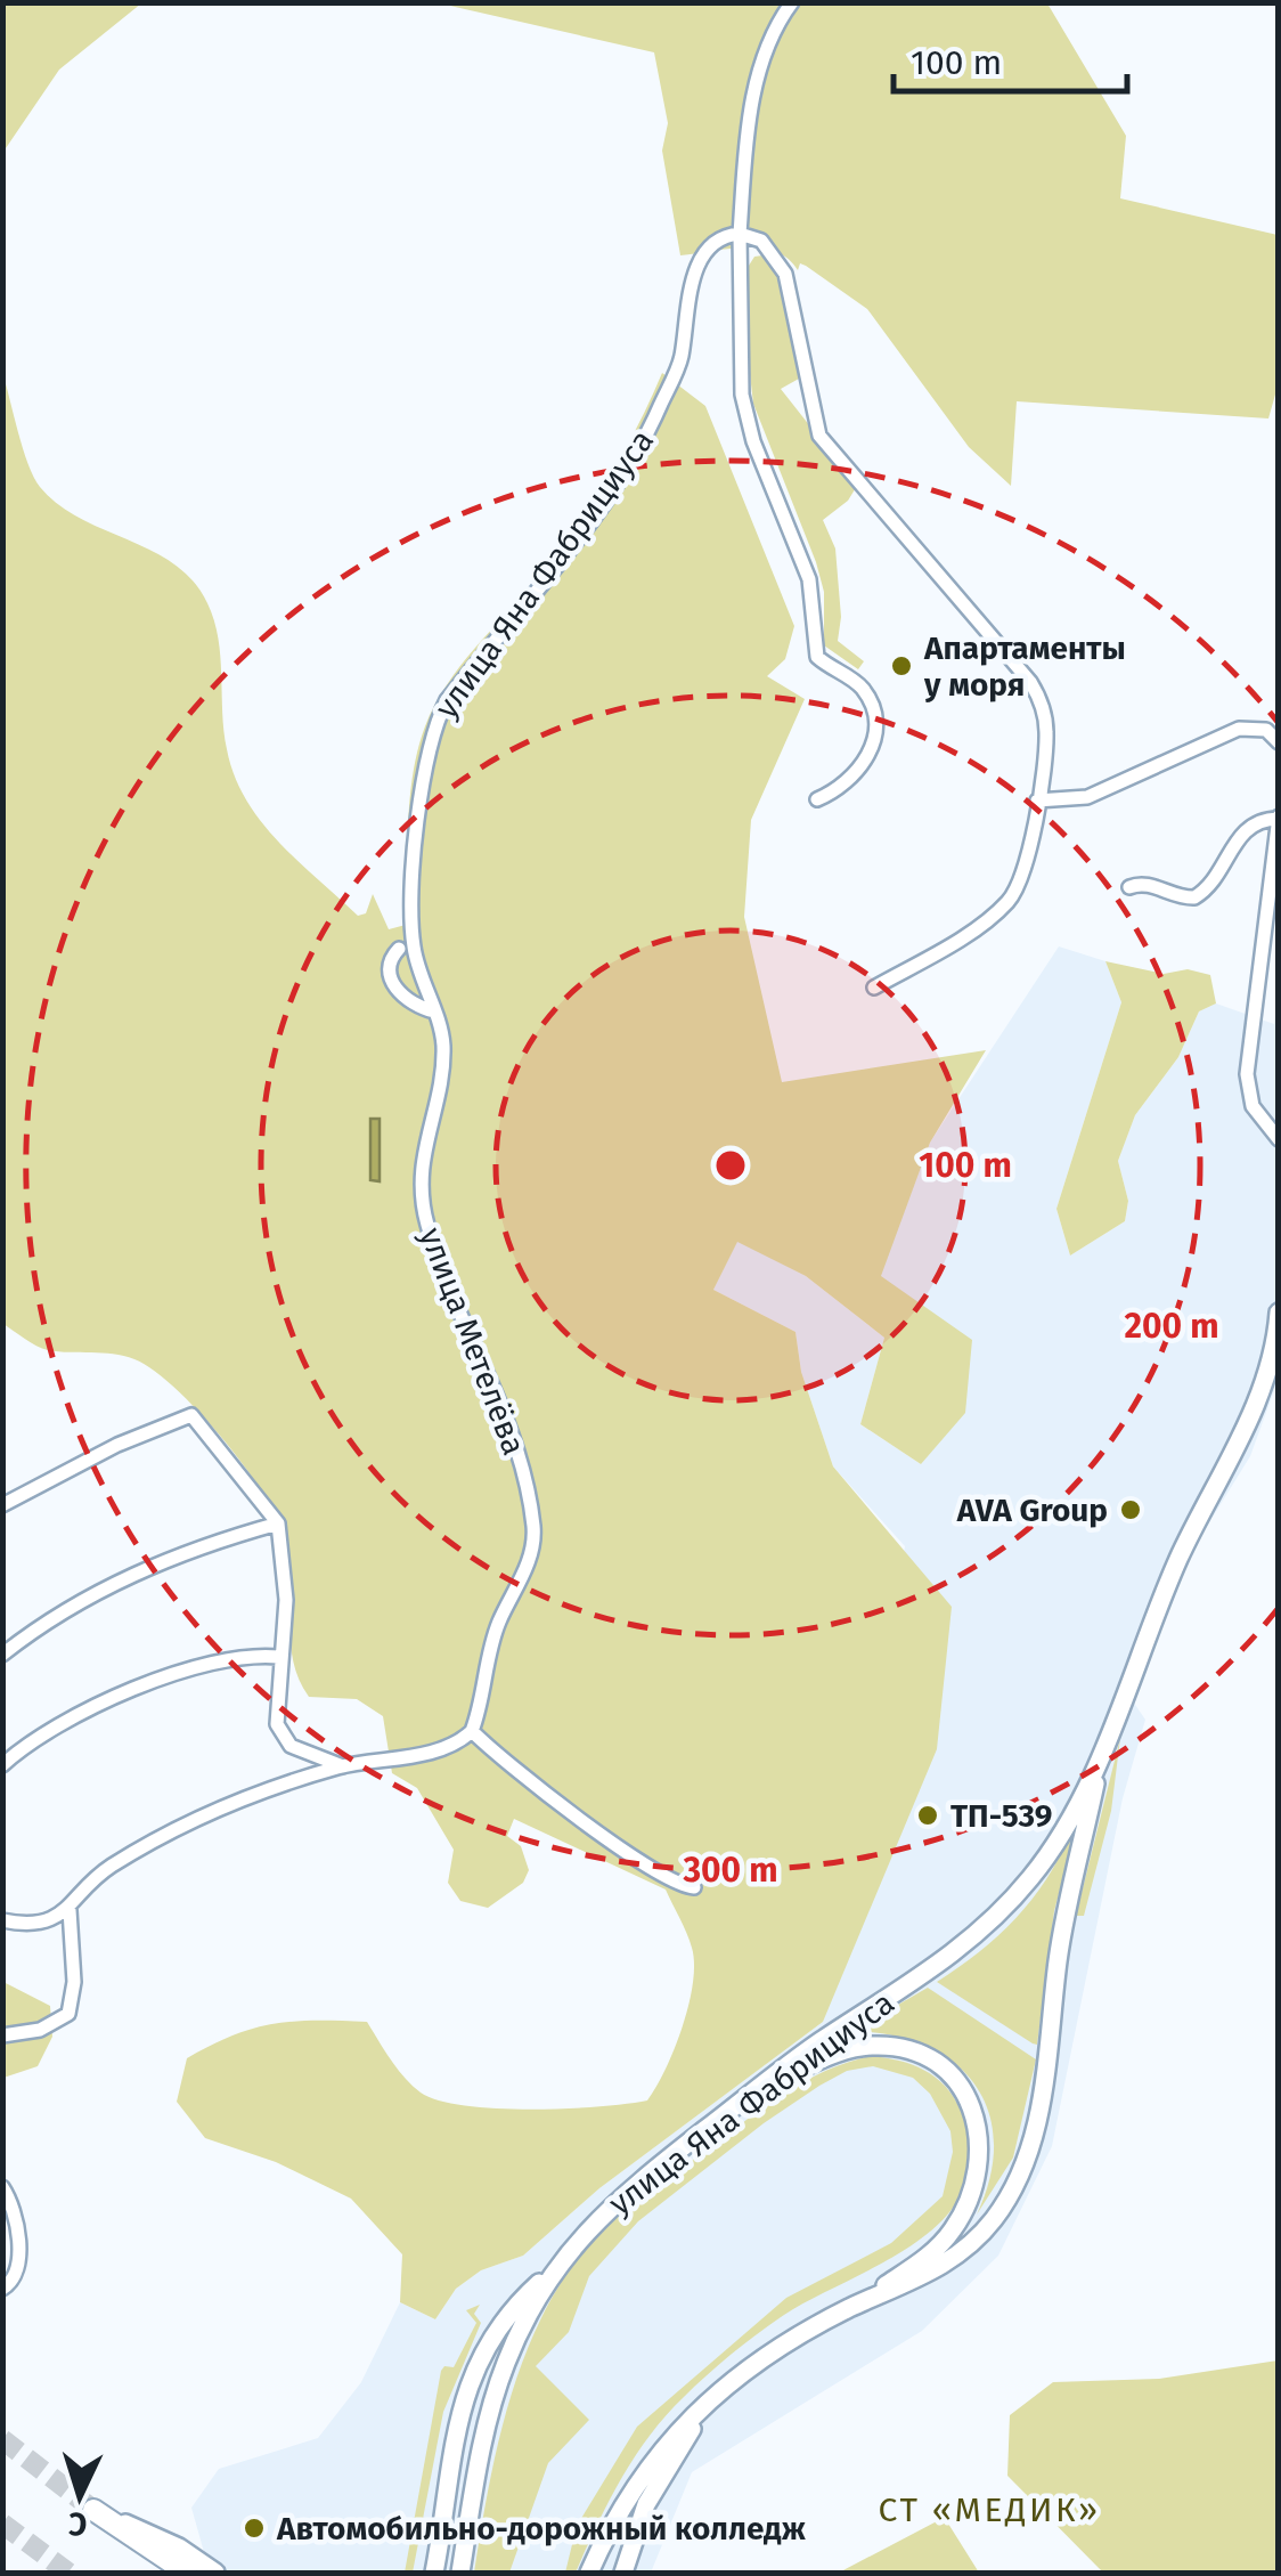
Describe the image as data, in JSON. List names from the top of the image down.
{
  "streets": {
    "main road": ["улица Яна Фабрициуса"],
    "street": ["улица Метелёва"]
  },
  "crossings": [
    ["улица Яна Фабрициуса", "улица Метелёва"]
  ],
  "districts": ["СТ «МЕДИК»"],
  "places": [
    "Апартаменты у моря",
    "AVA Group",
    "ТП-539",
    "Автомобильно-дорожный колледж"
  ],
  "scale_bar": "100 m",
  "north": "bottom",
  "rings": ["100 m", "200 m", "300 m"]
}
